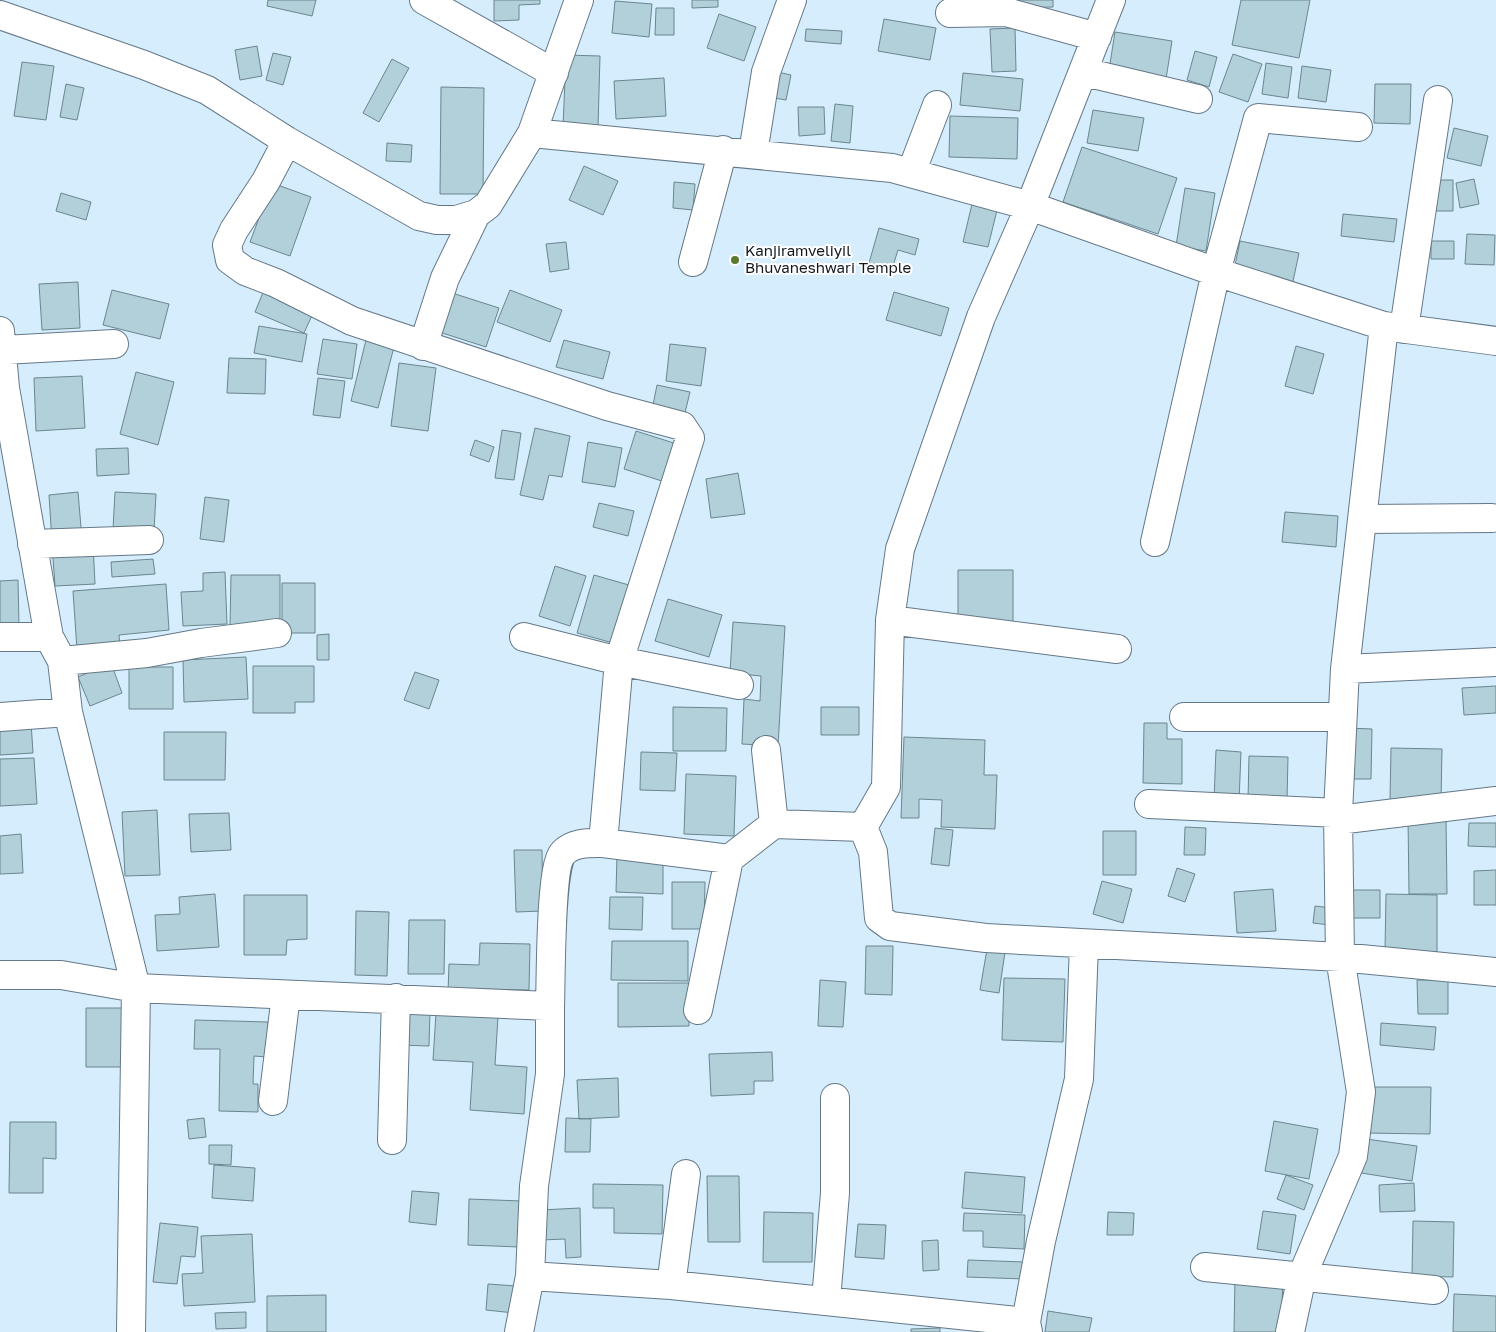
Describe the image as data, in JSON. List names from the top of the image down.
{
  "places": ["Kanjiramveliyil Bhuvaneshwari Temple"]
}
